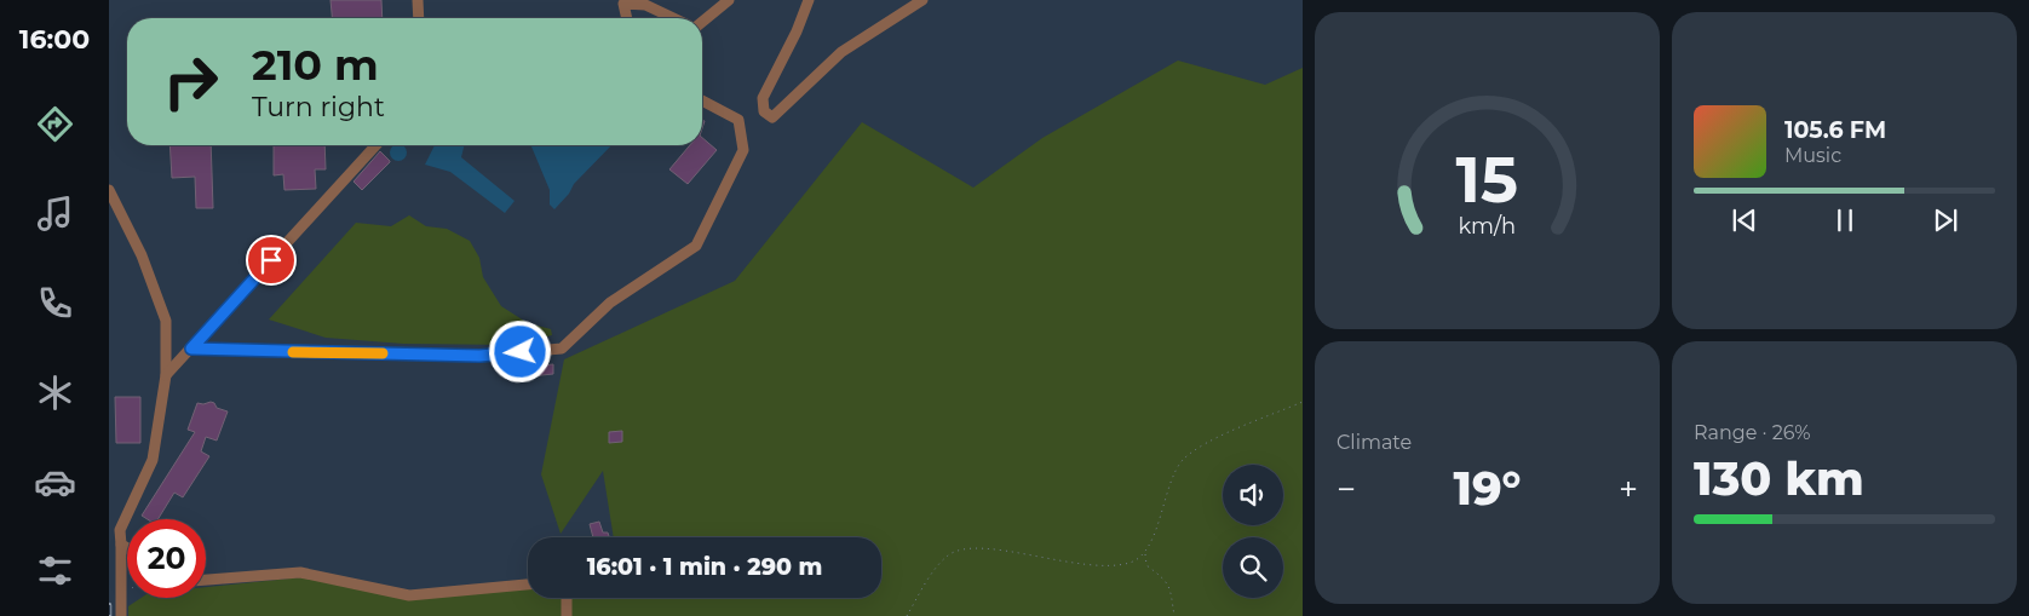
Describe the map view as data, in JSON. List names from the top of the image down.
{
  "page": {
    "tabs": "16:00",
    "turn": ["210 m", "Turn right"],
    "song": ["105.6 FM", "Music"],
    "tile": [
      "Climate",
      ["Range · 26%", "130 km"]
    ],
    "heat": ["−", "19°", "+"],
    "limit": "20",
    "trip": "16:01 · 1 min · 290 m",
    "gauge": ["15", "km/h"]
  }
}
